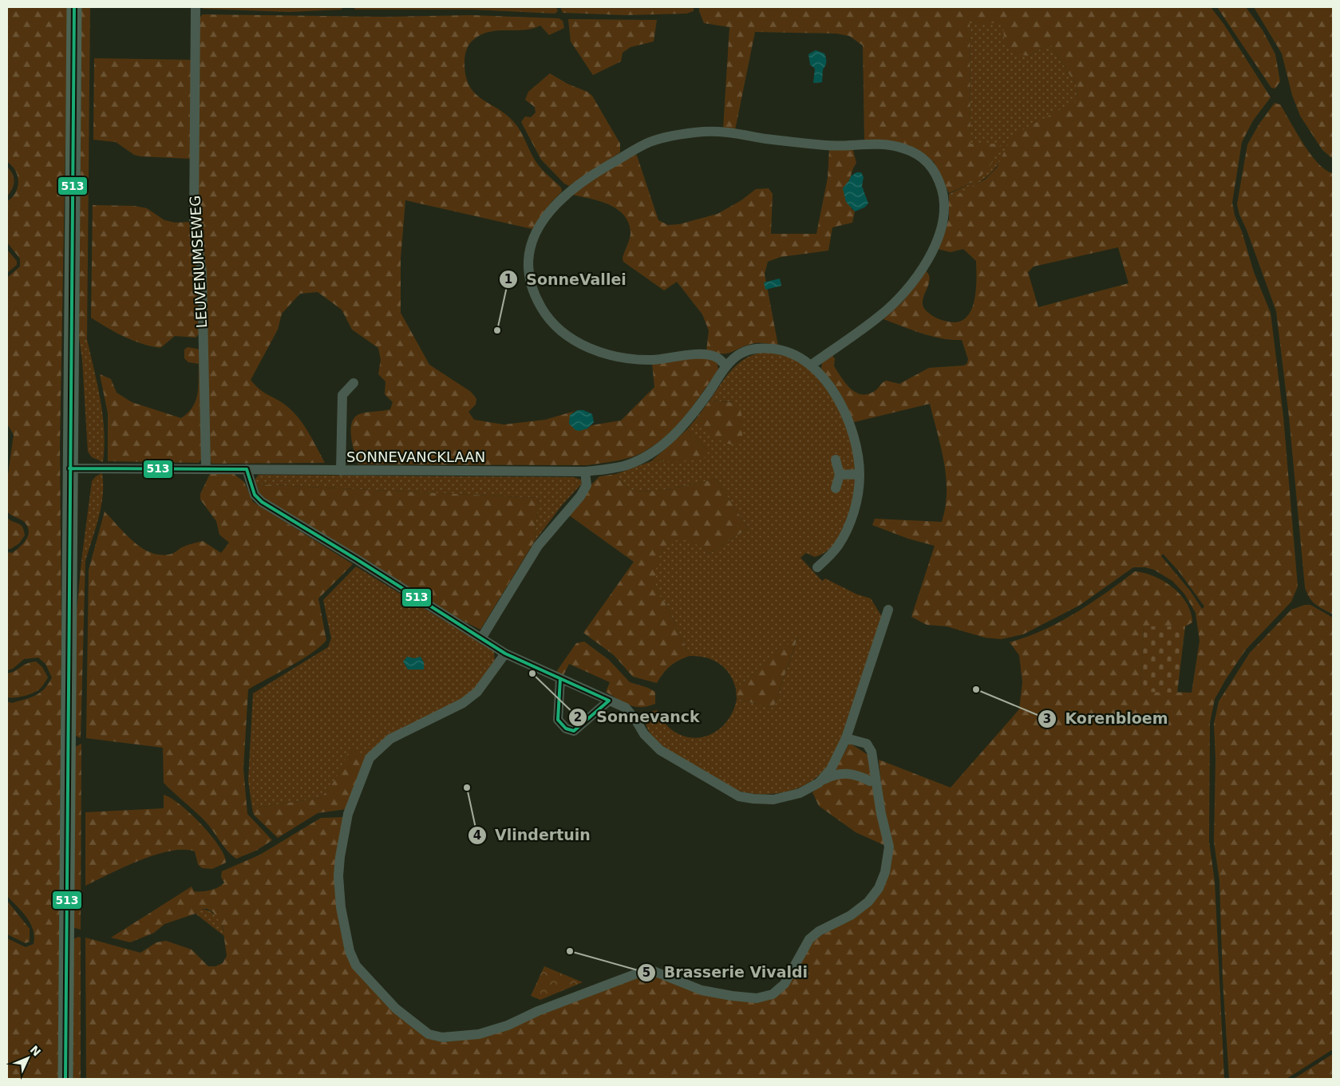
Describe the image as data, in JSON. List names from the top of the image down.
{
  "streets": {
    "street": ["LEUVENUMSEWEG", "SONNEVANCKLAAN"]
  },
  "crossings": [
    ["LEUVENUMSEWEG", "SONNEVANCKLAAN"]
  ],
  "places": [
    "SonneVallei",
    "Sonnevanck",
    "Korenbloem",
    "Vlindertuin",
    "Brasserie Vivaldi"
  ],
  "lines": ["transit line 513"],
  "north": "top right"
}
